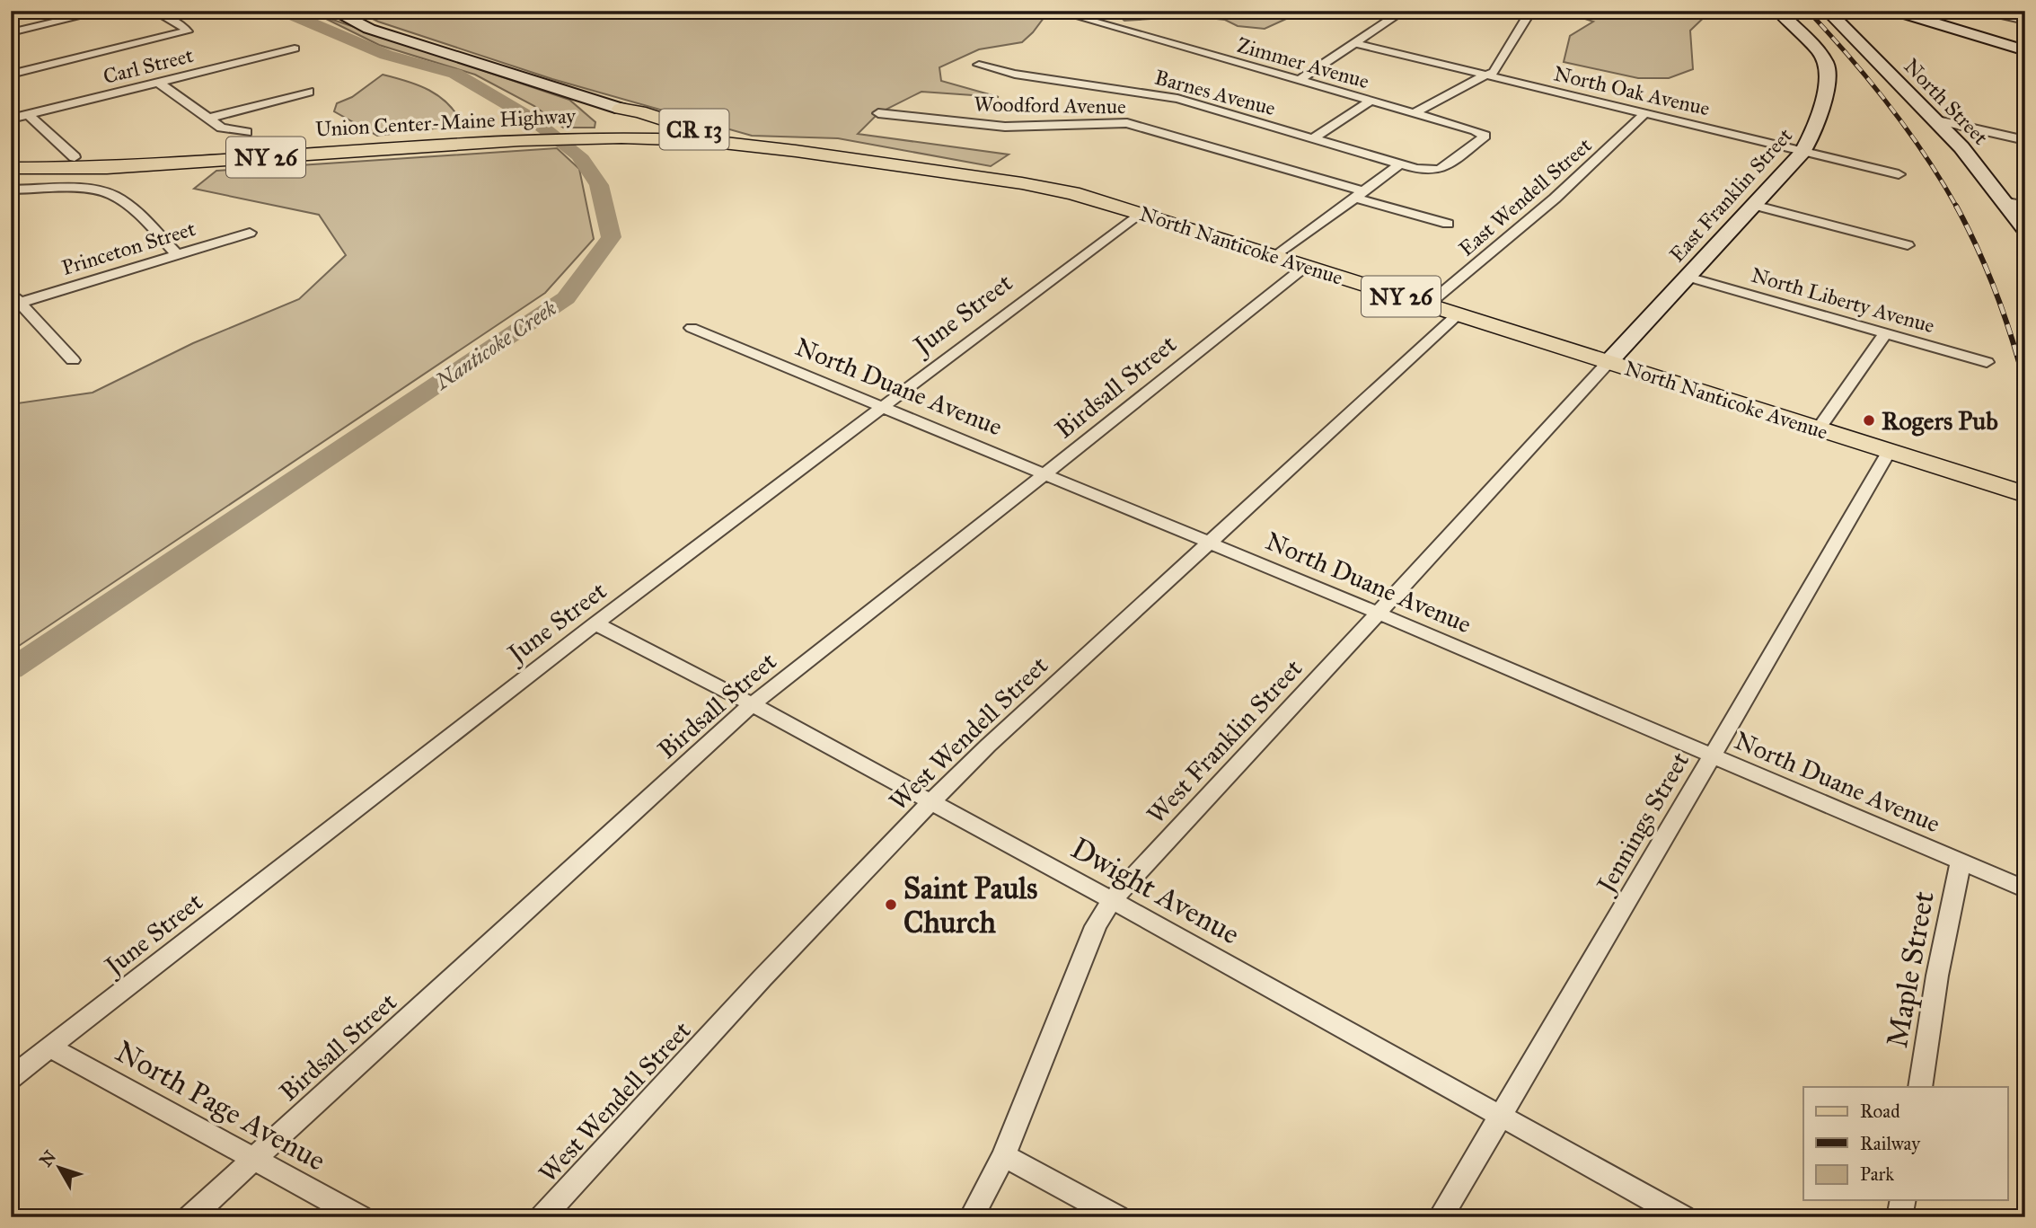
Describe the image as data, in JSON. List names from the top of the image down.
{
  "streets": {
    "main road": [
      "Union Center-Maine Highway",
      "CR 13",
      "NY 26",
      "North Nanticoke Avenue"
    ],
    "street": [
      "Zimmer Avenue",
      "Carl Street",
      "North Oak Avenue",
      "Barnes Avenue",
      "North Street",
      "Woodford Avenue",
      "East Franklin Street",
      "East Wendell Street",
      "Princeton Street",
      "North Liberty Avenue",
      "June Street",
      "North Duane Avenue",
      "Birdsall Street",
      "West Wendell Street",
      "West Franklin Street",
      "Jennings Street",
      "Dwight Avenue",
      "Maple Street",
      "North Page Avenue"
    ]
  },
  "crossings": [
    ["Zimmer Avenue", "Barnes Avenue"],
    ["North Oak Avenue", "East Franklin Street"],
    ["North Oak Avenue", "East Wendell Street"],
    ["Union Center-Maine Highway", "CR 13"],
    ["Union Center-Maine Highway", "North Nanticoke Avenue"],
    ["CR 13", "North Nanticoke Avenue"],
    ["East Franklin Street", "North Nanticoke Avenue"],
    ["East Franklin Street", "North Liberty Avenue"],
    ["East Franklin Street", "West Franklin Street"],
    ["East Wendell Street", "North Nanticoke Avenue"],
    ["North Nanticoke Avenue", "June Street"],
    ["North Nanticoke Avenue", "Birdsall Street"],
    ["North Nanticoke Avenue", "West Wendell Street"],
    ["North Nanticoke Avenue", "West Franklin Street"],
    ["North Nanticoke Avenue", "Jennings Street"],
    ["June Street", "North Duane Avenue"],
    ["June Street", "Dwight Avenue"],
    ["June Street", "North Page Avenue"],
    ["North Duane Avenue", "Birdsall Street"],
    ["North Duane Avenue", "West Wendell Street"],
    ["North Duane Avenue", "West Franklin Street"],
    ["North Duane Avenue", "Jennings Street"],
    ["North Duane Avenue", "Maple Street"],
    ["Birdsall Street", "Dwight Avenue"],
    ["Birdsall Street", "North Page Avenue"],
    ["West Wendell Street", "Dwight Avenue"],
    ["West Franklin Street", "Dwight Avenue"],
    ["Jennings Street", "Dwight Avenue"]
  ],
  "water": ["Nanticoke Creek"],
  "places": ["Rogers Pub", "Saint Pauls Church"],
  "legend": ["Road", "Railway", "Park"],
  "north": "top left"
}
